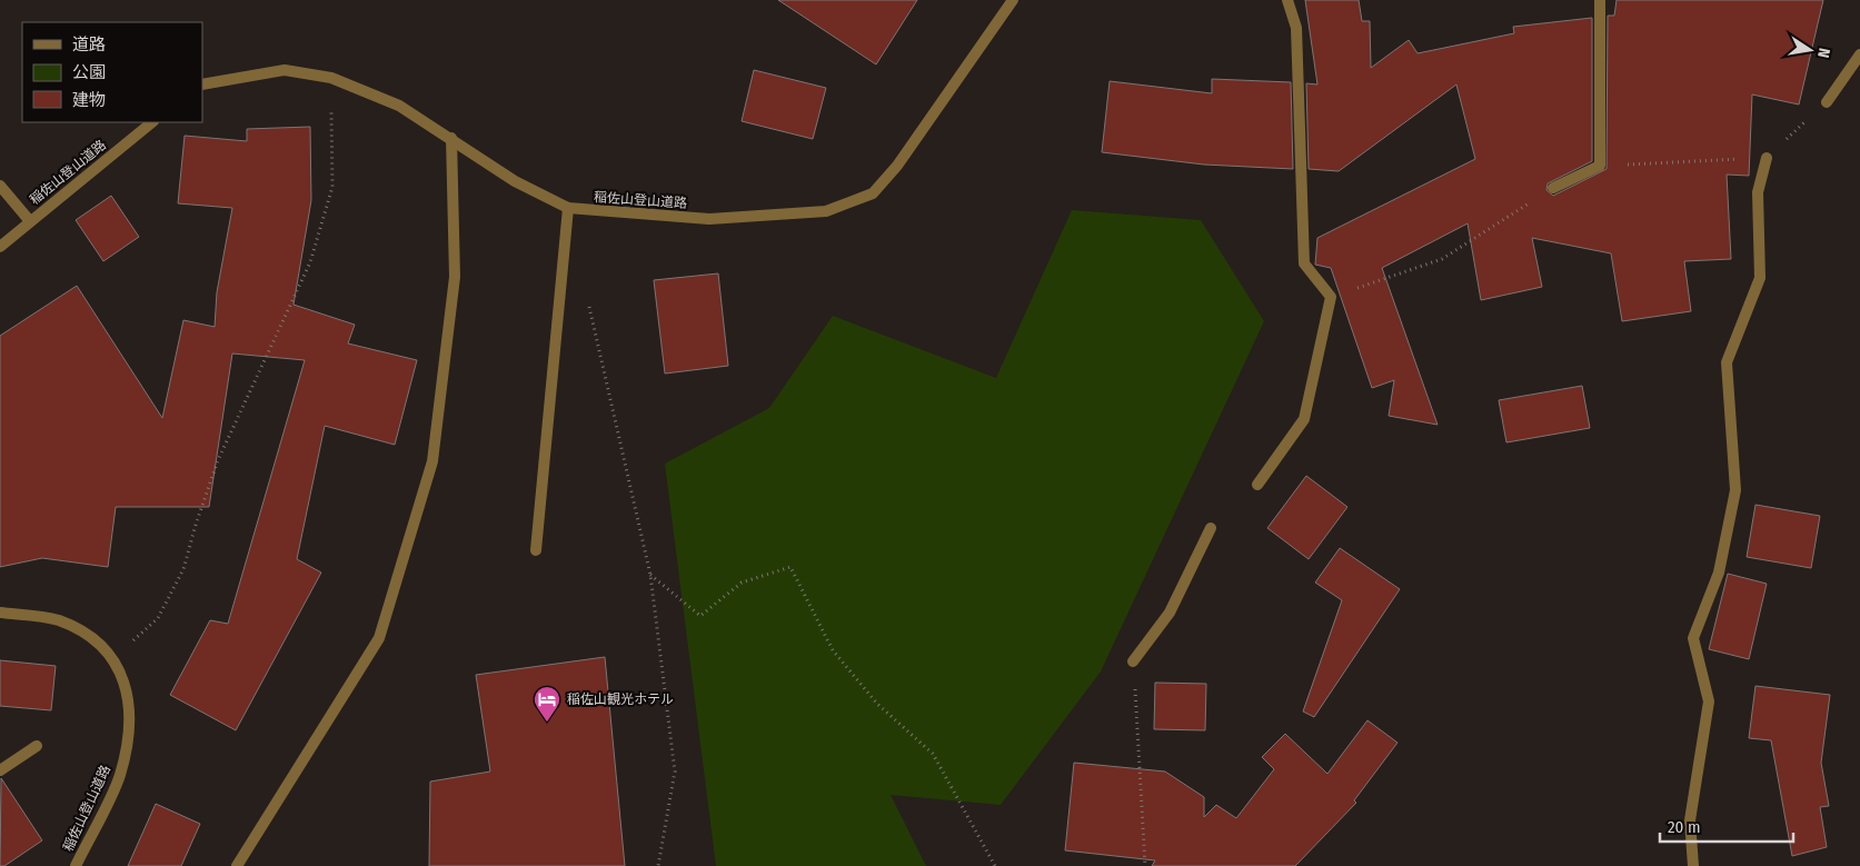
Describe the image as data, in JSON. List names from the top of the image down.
{
  "streets": {
    "street": ["稲佐山登山道路"]
  },
  "places": {
    "hotel": ["稲佐山観光ホテル"]
  },
  "legend": ["道路", "公園", "建物"],
  "scale_bar": "20 m",
  "north": "right"
}
